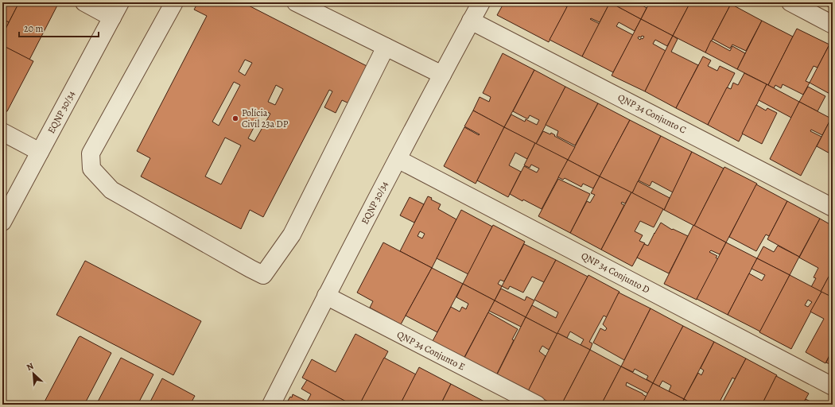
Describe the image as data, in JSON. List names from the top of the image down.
{
  "streets": {
    "street": [
      "EQNP 30/34",
      "QNP 34 Conjunto C",
      "QNP 34 Conjunto D",
      "QNP 34 Conjunto E"
    ]
  },
  "crossings": [
    ["EQNP 30/34", "QNP 34 Conjunto C"],
    ["EQNP 30/34", "QNP 34 Conjunto D"],
    ["EQNP 30/34", "QNP 34 Conjunto E"]
  ],
  "places": ["Polícia Civil 23a DP"],
  "scale_bar": "20 m",
  "north": "top left"
}
